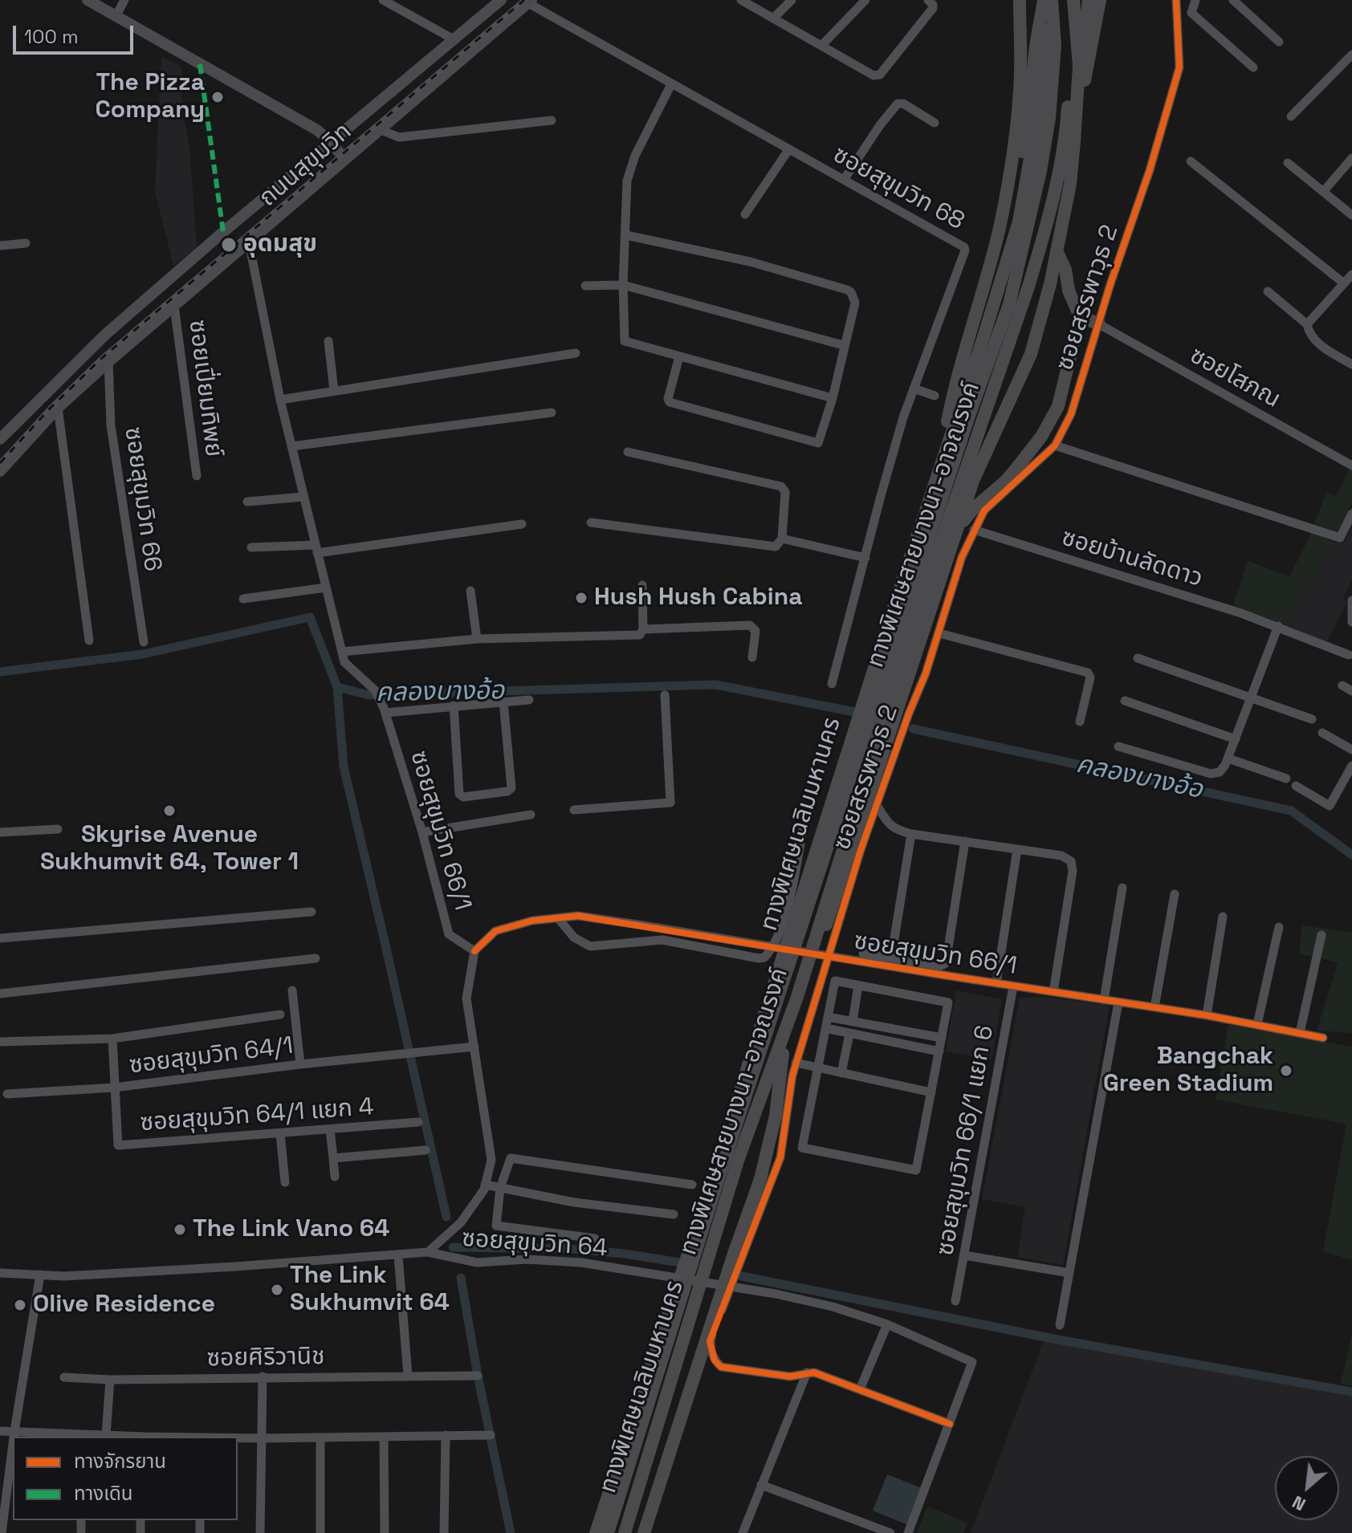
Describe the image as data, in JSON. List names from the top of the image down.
{
  "streets": {
    "highway": ["ทางพิเศษสายบางนา-อาจณรงค์", "ทางพิเศษเฉลิมมหานคร"],
    "main road": ["ถนนสุขุมวิท"],
    "street": [
      "ซอยสุขุมวิท 68",
      "ซอยสรรพาวุธ 2",
      "ซอยโสภณ",
      "ซอยเปี่ยมทิพย์",
      "ซอยสุขุมวิท 66",
      "ซอยบ้านลัดดาว",
      "ซอยสุขุมวิท 66/1",
      "ซอยสุขุมวิท 64/1",
      "ซอยสุขุมวิท 64/1 แยก 4",
      "ซอยสุขุมวิท 66/1 แยก 6",
      "ซอยสุขุมวิท 64",
      "ซอยศิริวานิช"
    ]
  },
  "crossings": [
    ["ถนนสุขุมวิท", "ซอยสุขุมวิท 68"],
    ["ถนนสุขุมวิท", "ซอยเปี่ยมทิพย์"],
    ["ถนนสุขุมวิท", "ซอยสุขุมวิท 66"],
    ["ถนนสุขุมวิท", "ซอยสุขุมวิท 66/1"],
    ["ซอยสรรพาวุธ 2", "ซอยโสภณ"],
    ["ซอยสรรพาวุธ 2", "ซอยบ้านลัดดาว"],
    ["ซอยสรรพาวุธ 2", "ซอยสุขุมวิท 64"],
    ["ซอยสุขุมวิท 66/1", "ซอยสุขุมวิท 66/1 แยก 6"],
    ["ซอยสุขุมวิท 66/1", "ซอยสุขุมวิท 64"],
    ["ซอยสุขุมวิท 64/1", "ซอยสุขุมวิท 64/1 แยก 4"],
    ["ซอยสุขุมวิท 64/1", "ซอยสุขุมวิท 64"]
  ],
  "water": ["คลองบางอ้อ"],
  "places": [
    "The Pizza Company",
    "อุดมสุข",
    "Hush Hush Cabina",
    "Skyrise Avenue Sukhumvit 64, Tower 1",
    "Bangchak Green Stadium",
    "The Link Vano 64",
    "The Link Sukhumvit 64",
    "Olive Residence"
  ],
  "legend": ["ทางจักรยาน", "ทางเดิน"],
  "scale_bar": "100 m",
  "north": "bottom left"
}
